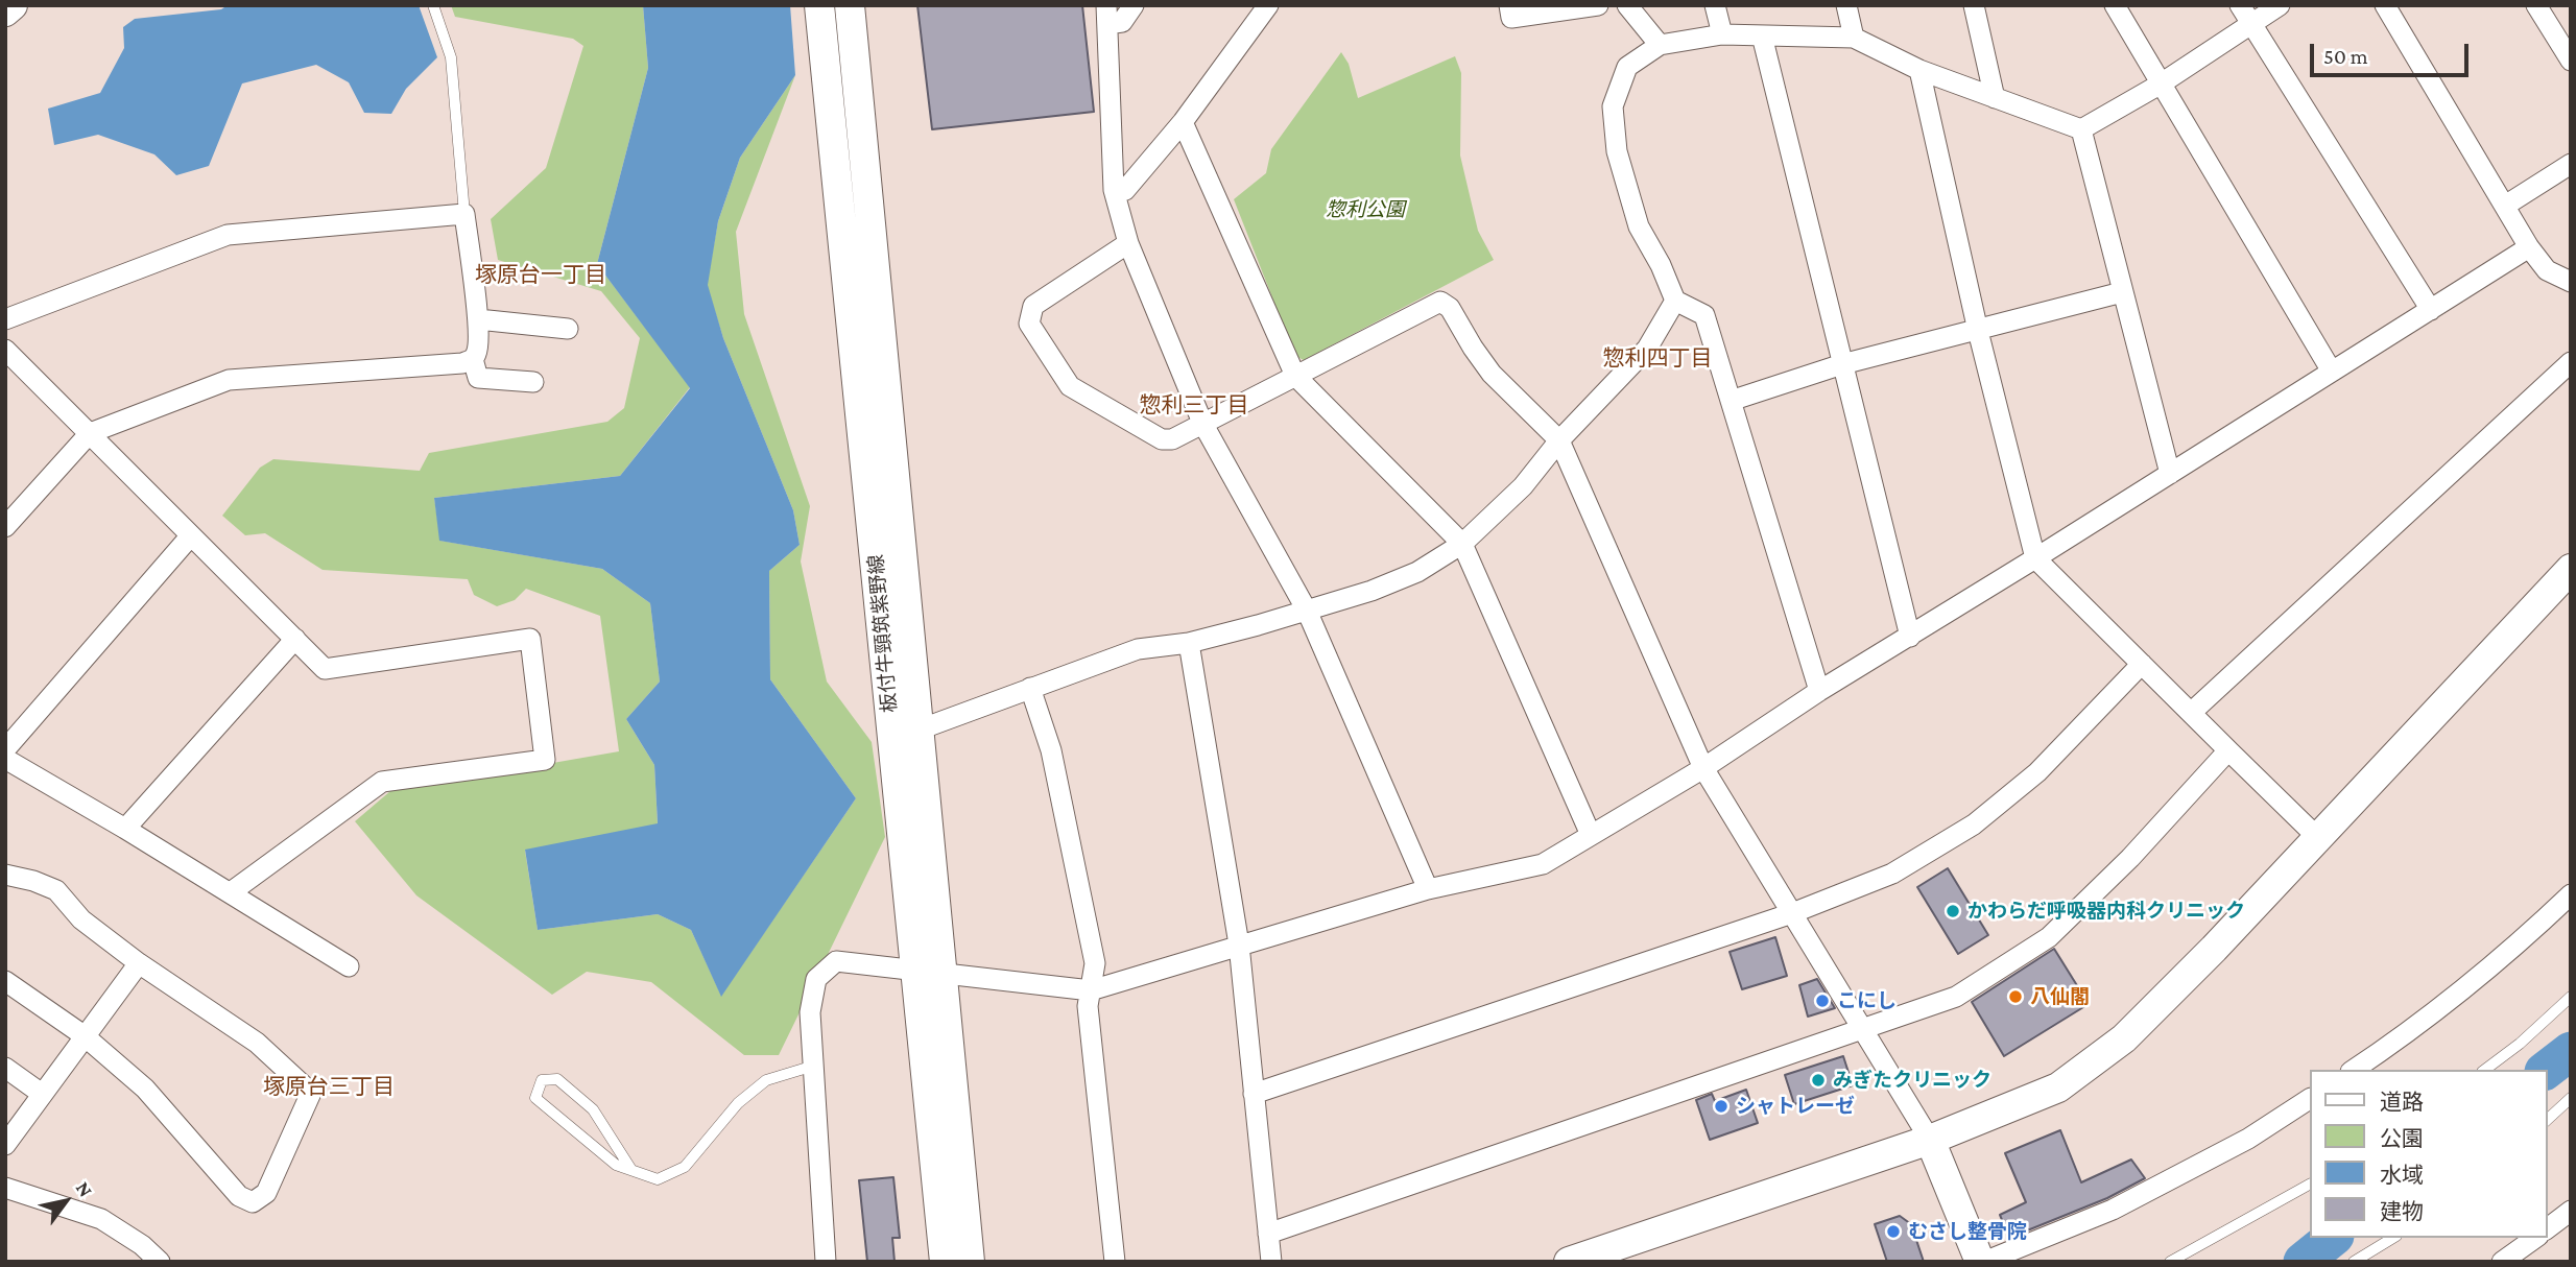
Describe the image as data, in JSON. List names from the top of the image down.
{
  "streets": {
    "main road": ["板付牛頸筑紫野線"]
  },
  "districts": [
    "塚原台一丁目",
    "惣利四丁目",
    "惣利三丁目",
    "塚原台三丁目"
  ],
  "parks": ["惣利公園"],
  "places": [
    "かわらだ呼吸器内科クリニック",
    "八仙閣",
    "こにし",
    "みぎたクリニック",
    "シャトレーゼ",
    "むさし整骨院"
  ],
  "legend": [
    "道路",
    "公園",
    "水域",
    "建物"
  ],
  "scale_bar": "50 m",
  "north": "top right"
}
